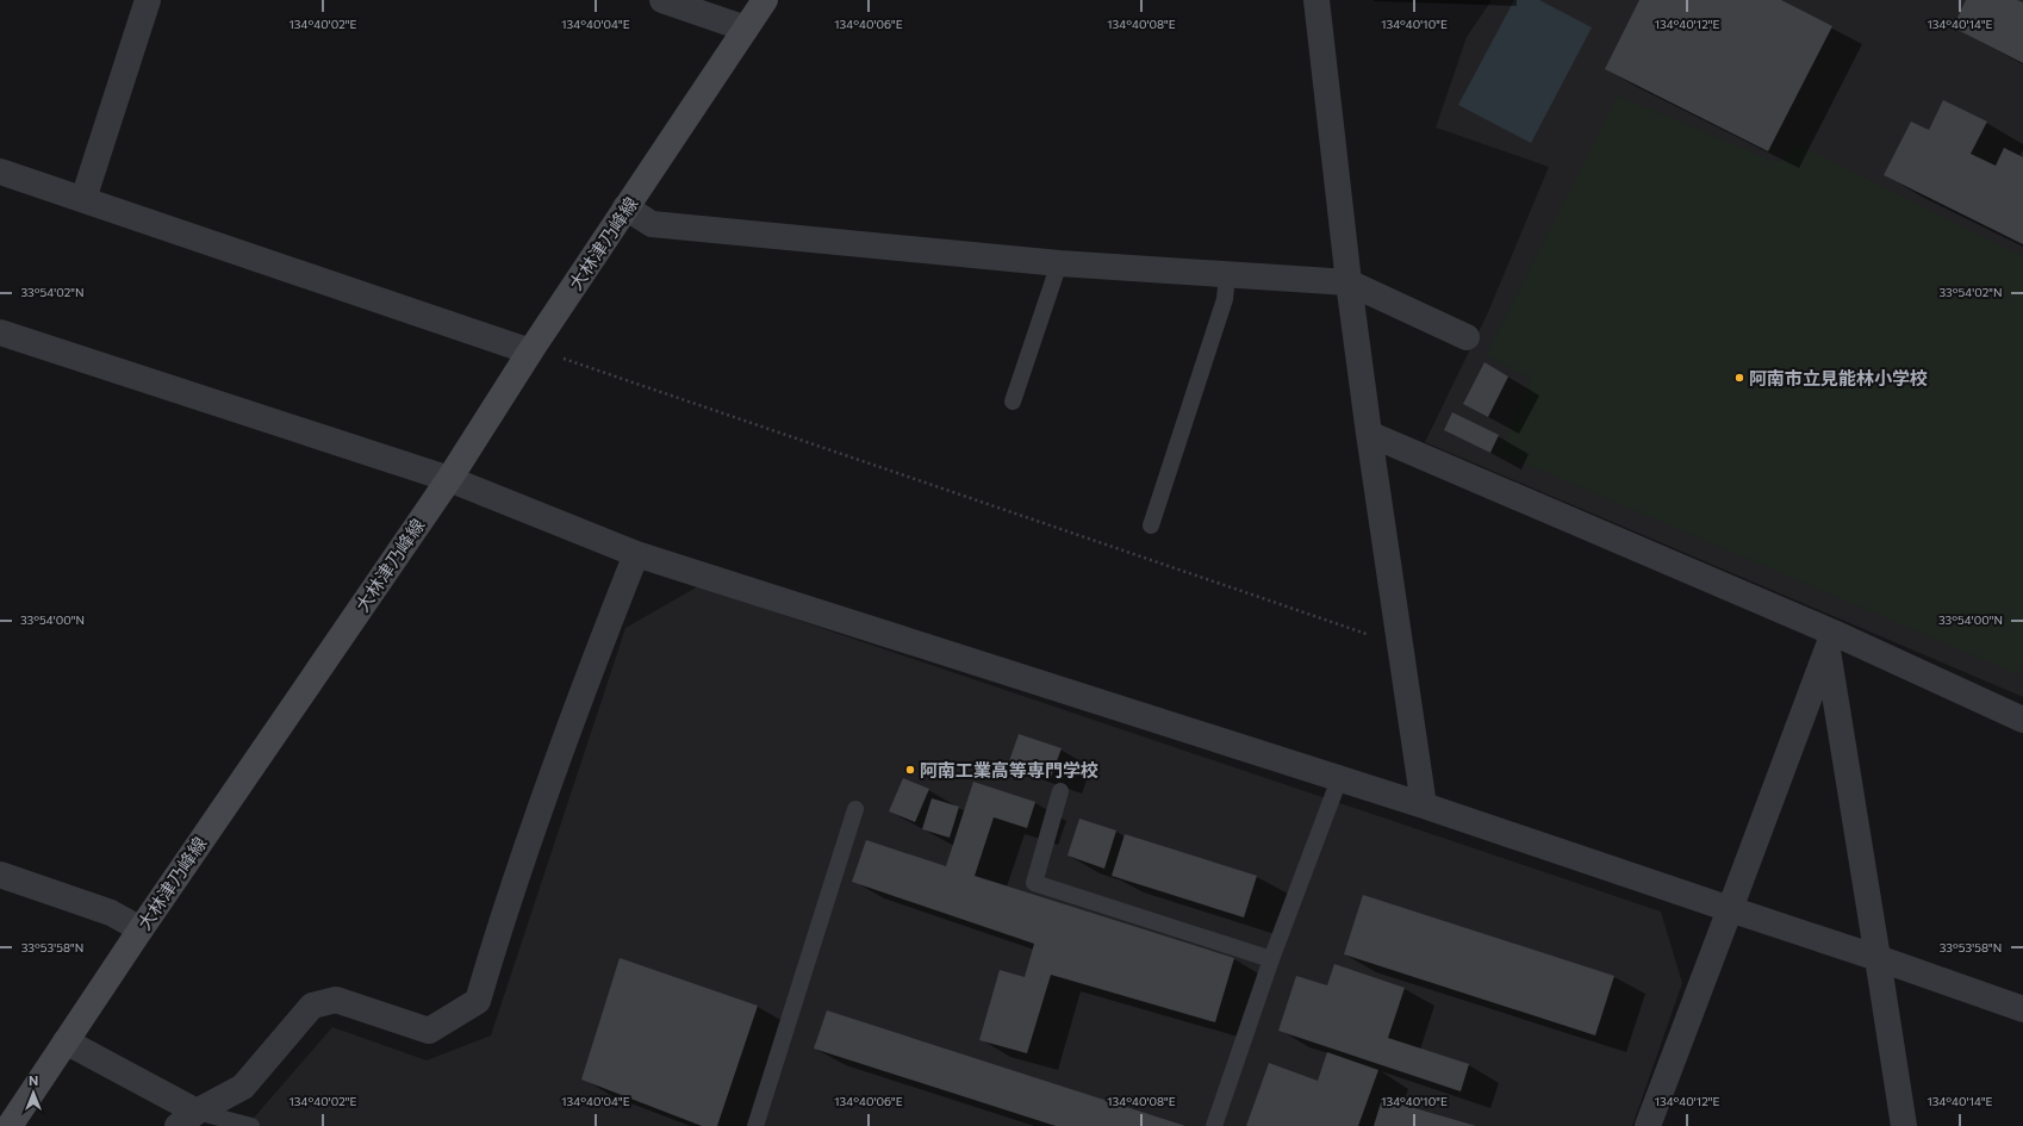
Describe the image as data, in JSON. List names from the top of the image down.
{
  "streets": {
    "main road": ["大林津乃峰線"]
  },
  "places": ["阿南市立見能林小学校", "阿南工業高等専門学校"],
  "north": "top",
  "coordinates": [
    "134°40'02\"E",
    "134°40'04\"E",
    "134°40'06\"E",
    "134°40'08\"E",
    "134°40'10\"E",
    "134°40'12\"E",
    "134°40'14\"E",
    "33°54'02\"N",
    "33°54'00\"N",
    "33°53'58\"N"
  ]
}
